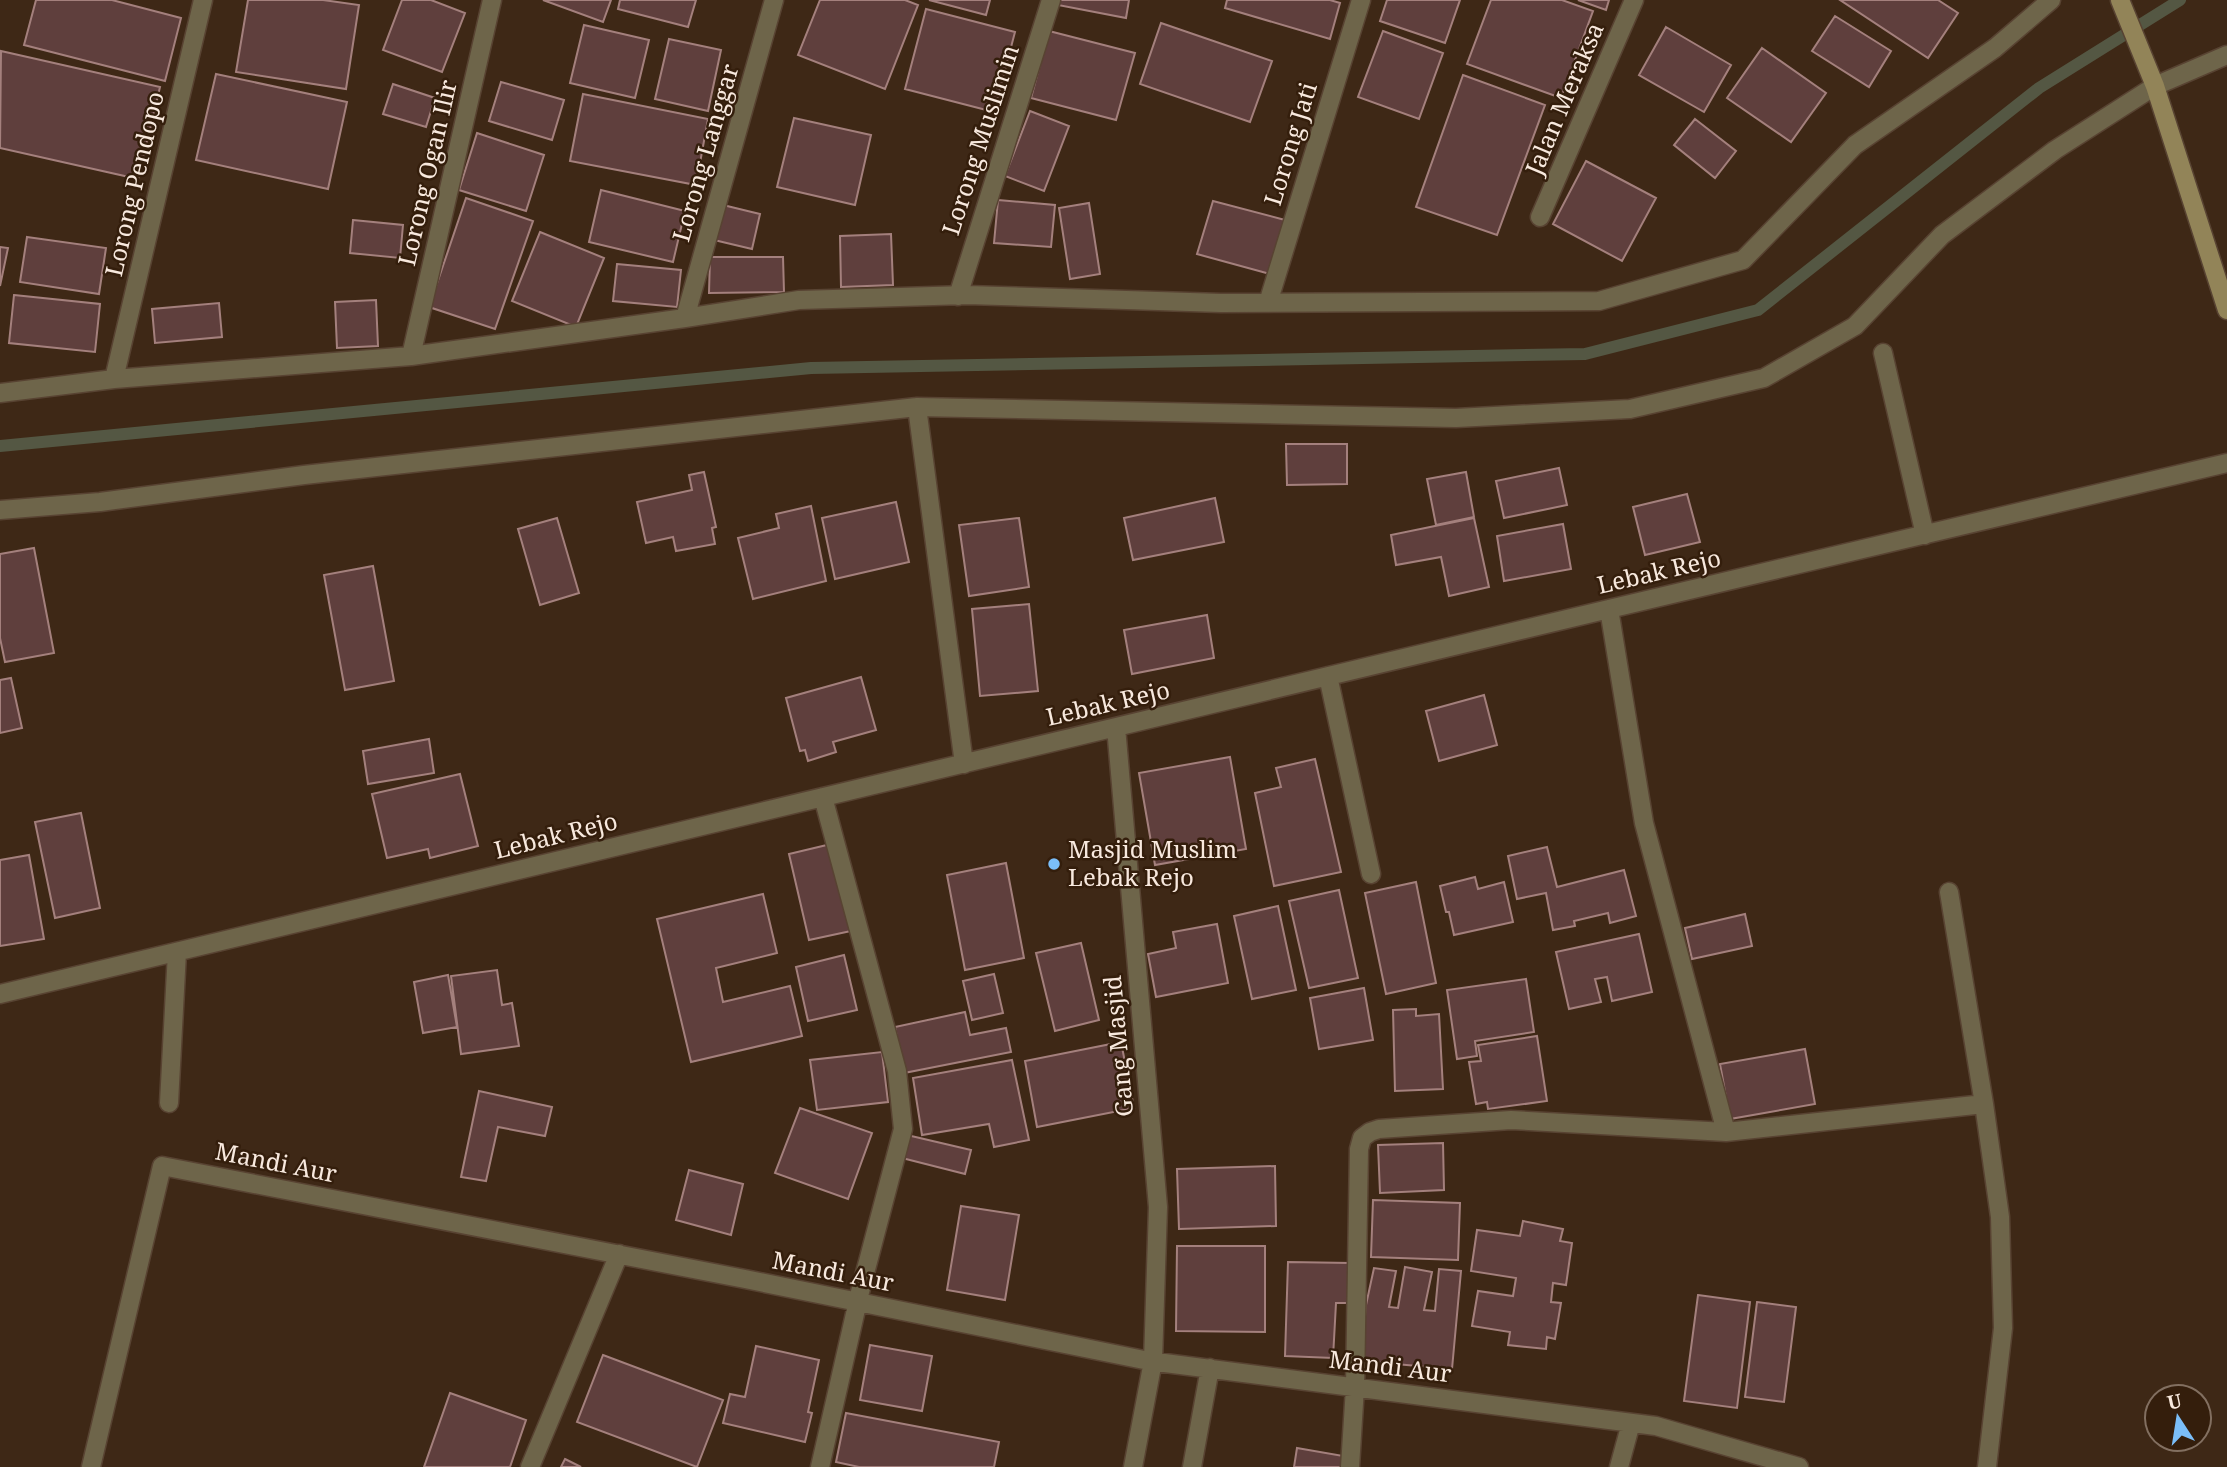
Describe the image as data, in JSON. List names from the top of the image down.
{
  "streets": {
    "street": [
      "Jalan Meraksa",
      "Lorong Muslimin",
      "Lorong Jati",
      "Lorong Langgar",
      "Lorong Ogan Ilir",
      "Lorong Pendopo",
      "Lebak Rejo",
      "Gang Masjid",
      "Mandi Aur"
    ]
  },
  "crossings": [
    ["Lebak Rejo", "Gang Masjid"],
    ["Gang Masjid", "Mandi Aur"]
  ],
  "places": ["Masjid Muslim Lebak Rejo"],
  "north": "top"
}
